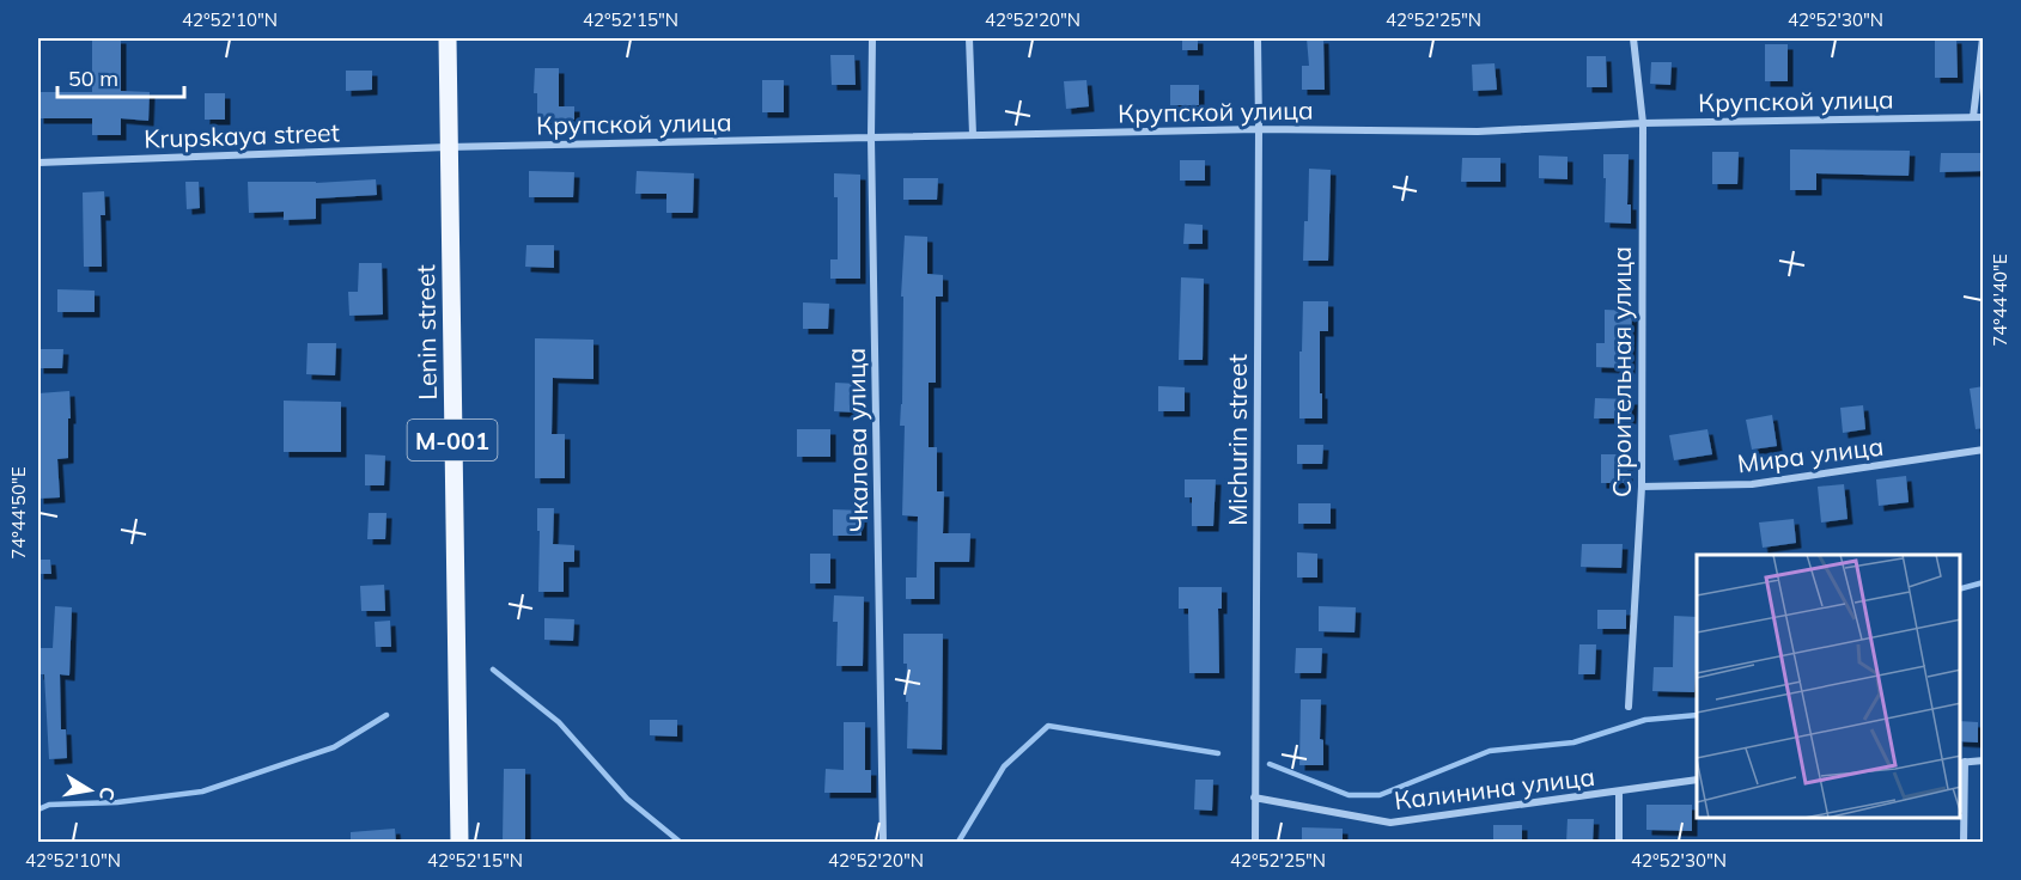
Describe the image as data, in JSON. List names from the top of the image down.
{
  "streets": {
    "main road": ["Lenin street", "М-001"],
    "street": [
      "Крупской улица",
      "Krupskaya street",
      "Строительная улица",
      "Чкалова улица",
      "Michurin street",
      "Мира улица",
      "Калинина улица"
    ]
  },
  "crossings": [
    ["Крупской улица", "Krupskaya street"],
    ["Крупской улица", "Lenin street"],
    ["Крупской улица", "Строительная улица"],
    ["Крупской улица", "Чкалова улица"],
    ["Крупской улица", "Michurin street"],
    ["Krupskaya street", "Lenin street"],
    ["Строительная улица", "Мира улица"],
    ["Michurin street", "Калинина улица"]
  ],
  "scale_bar": "50 m",
  "north": "right",
  "coordinates": [
    "42°52'10\"N",
    "42°52'15\"N",
    "42°52'20\"N",
    "42°52'25\"N",
    "42°52'30\"N",
    "74°44'40\"E",
    "74°44'50\"E"
  ]
}
